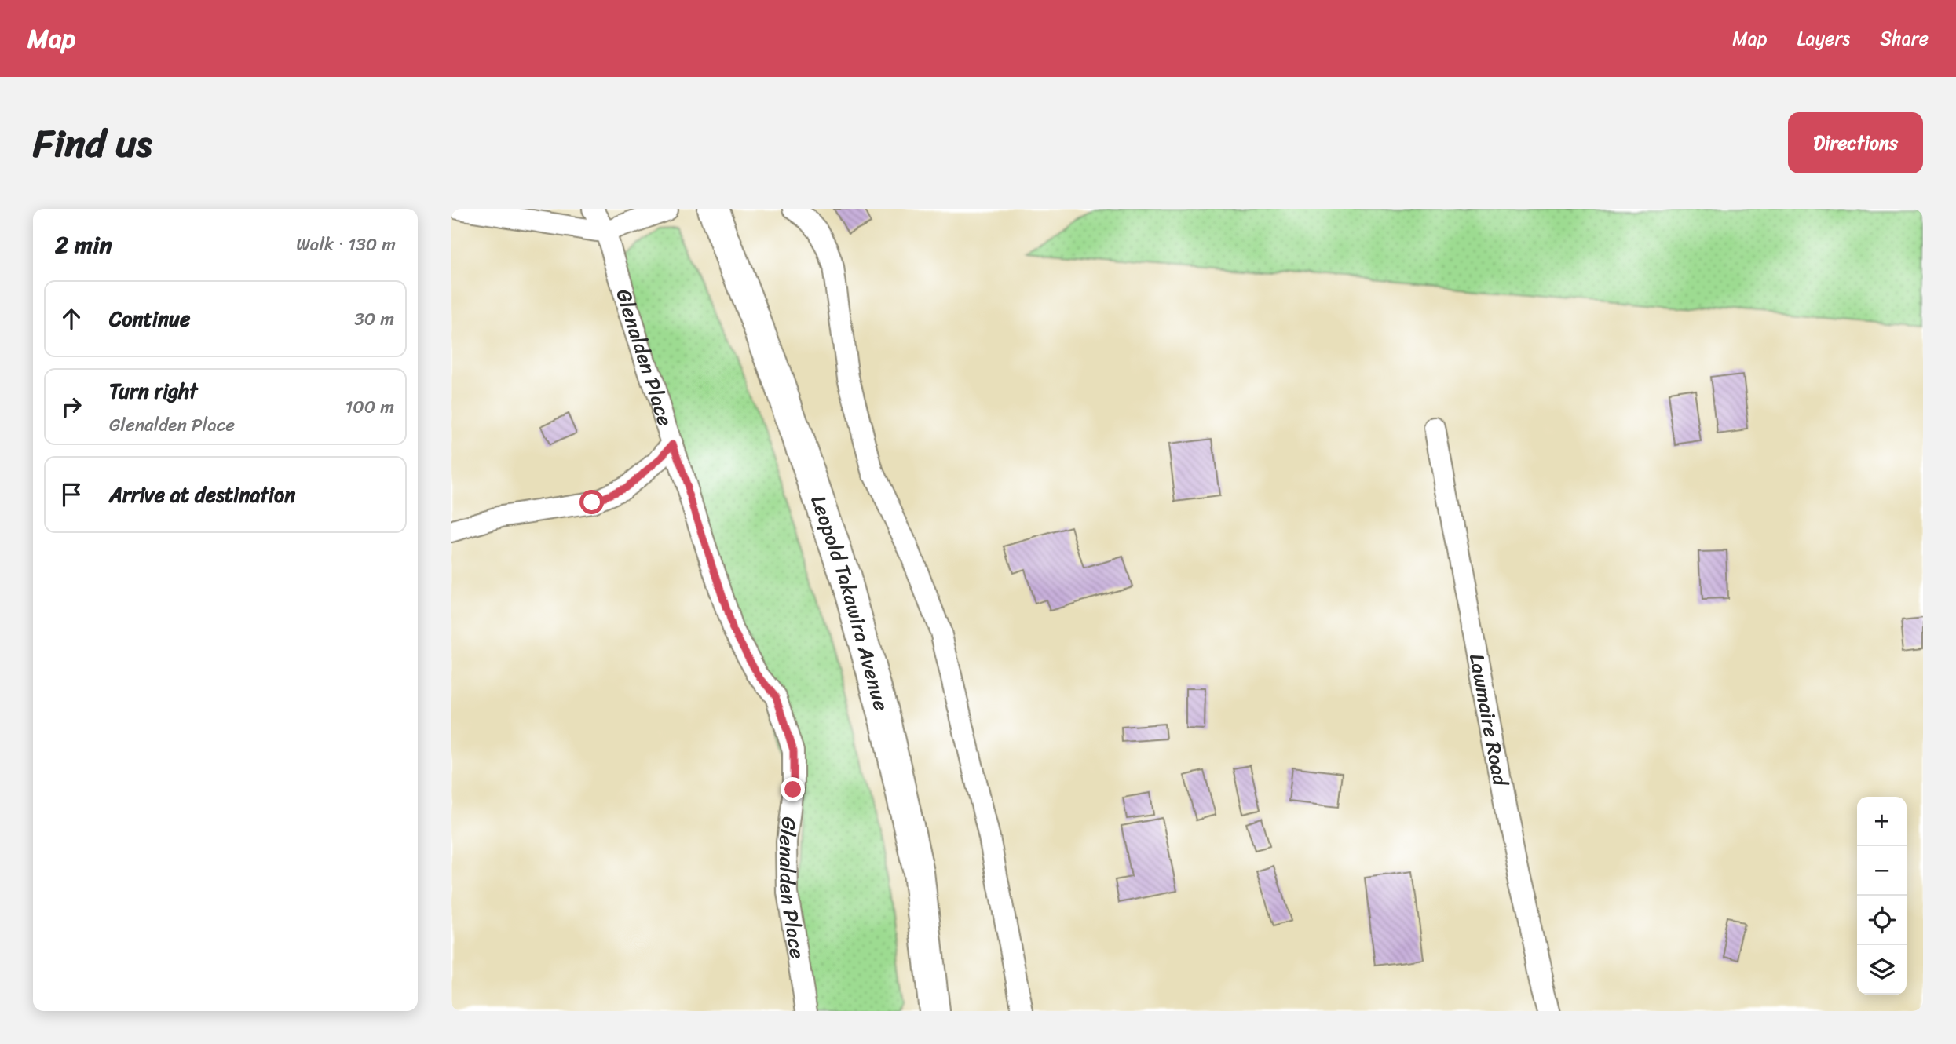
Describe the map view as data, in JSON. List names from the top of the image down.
{
  "streets": {
    "highway": ["Leopold Takawira Avenue"],
    "street": ["Glenalden Place", "Lawmaire Road"]
  },
  "page": {
    "header": "Map",
    "nav": ["Map", "Layers", "Share"],
    "title": "Find us",
    "buttons": "Directions",
    "heading": ["2 min", "Walk · 130 m"],
    "list": [
      ["Continue", "30 m"],
      ["Turn right", "Glenalden Place", "100 m"],
      "Arrive at destination"
    ],
    "map_buttons": ["+", "−"]
  }
}
